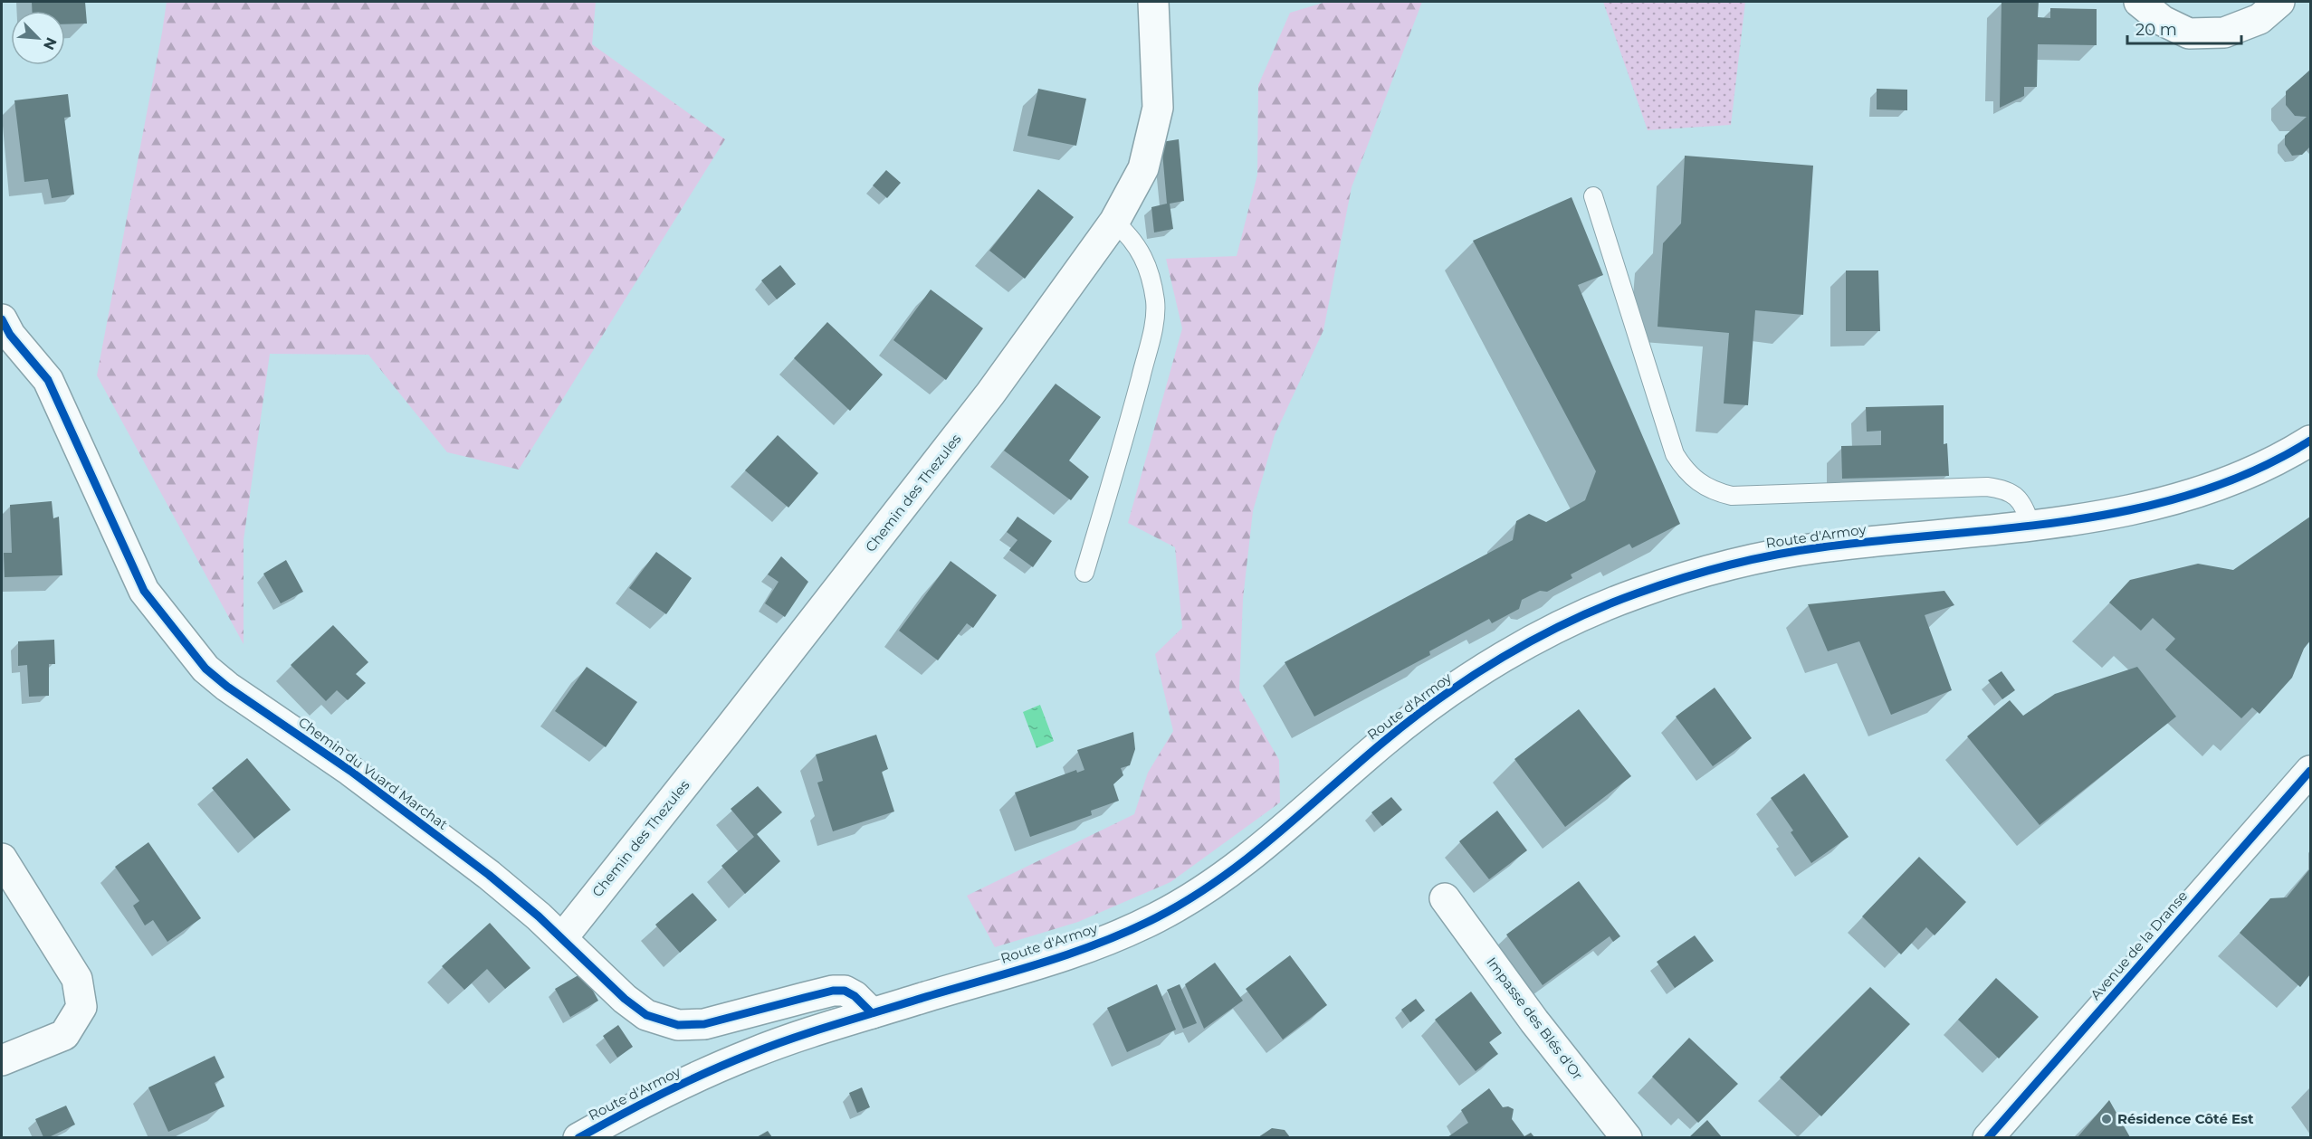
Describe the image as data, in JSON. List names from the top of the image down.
{
  "streets": {
    "street": [
      "Chemin des Thezules",
      "Route d'Armoy",
      "Chemin du Vuard Marchat",
      "Avenue de la Dranse",
      "Impasse des Blés d'Or"
    ]
  },
  "crossings": [
    ["Chemin des Thezules", "Chemin du Vuard Marchat"],
    ["Route d'Armoy", "Chemin du Vuard Marchat"]
  ],
  "places": ["Résidence Côté Est"],
  "scale_bar": "20 m",
  "north": "bottom right"
}
